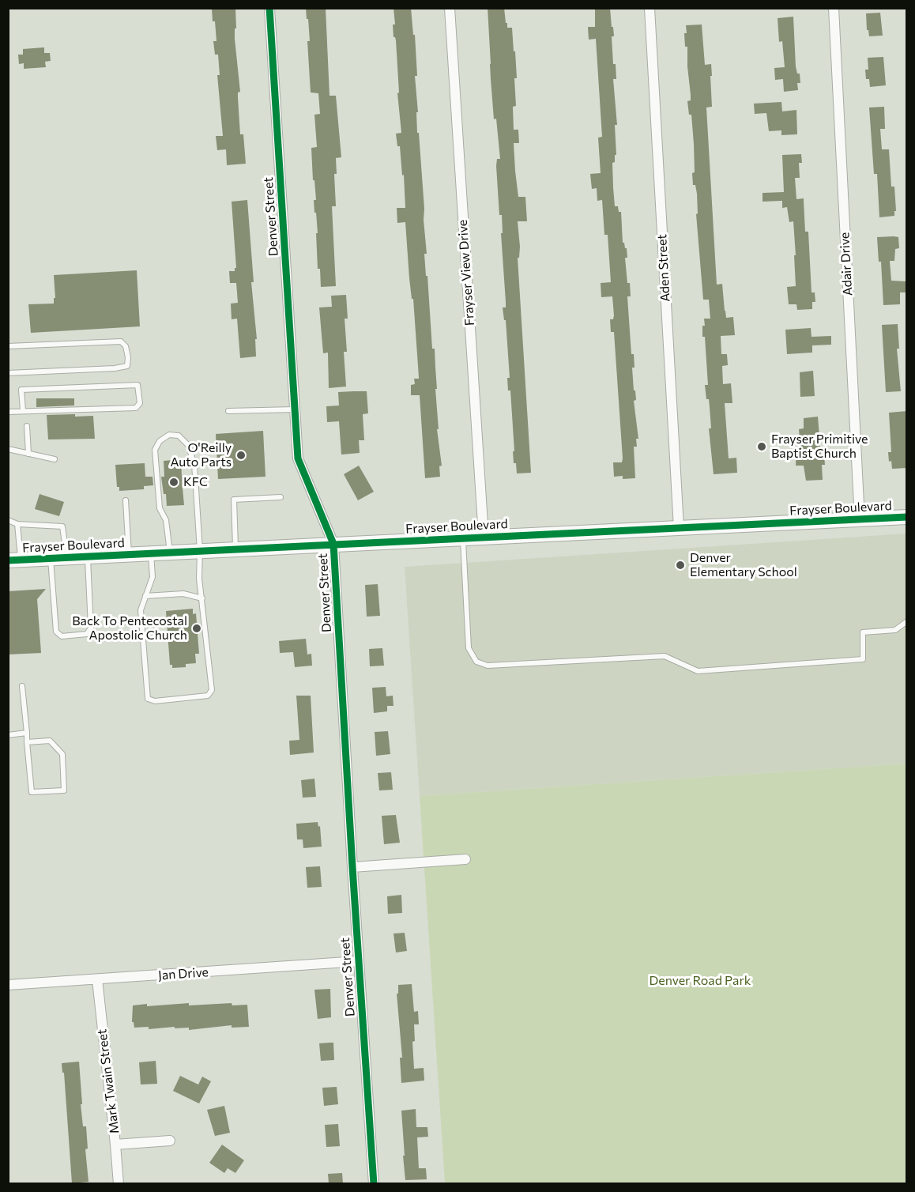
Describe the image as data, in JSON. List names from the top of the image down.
{
  "streets": {
    "main road": ["Frayser Boulevard"],
    "street": [
      "Denver Street",
      "Adair Drive",
      "Aden Street",
      "Frayser View Drive",
      "Jan Drive",
      "Mark Twain Street"
    ]
  },
  "crossings": [
    ["Denver Street", "Frayser Boulevard"],
    ["Denver Street", "Jan Drive"],
    ["Adair Drive", "Frayser Boulevard"],
    ["Aden Street", "Frayser Boulevard"],
    ["Frayser View Drive", "Frayser Boulevard"],
    ["Jan Drive", "Mark Twain Street"]
  ],
  "parks": ["Denver Road Park"],
  "places": [
    "Frayser Primitive Baptist Church",
    "O'Reilly Auto Parts",
    "KFC",
    "Denver Elementary School",
    "Back To Pentecostal Apostolic Church"
  ]
}
